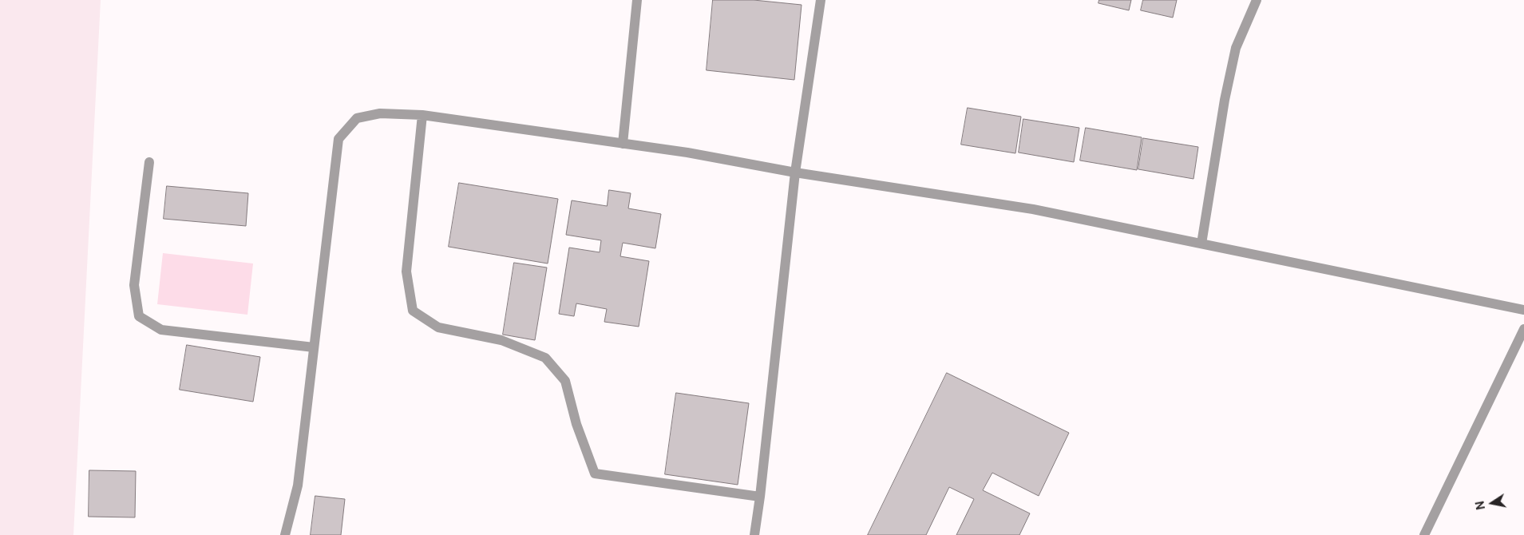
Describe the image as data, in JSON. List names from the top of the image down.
{
  "north": "left"
}
